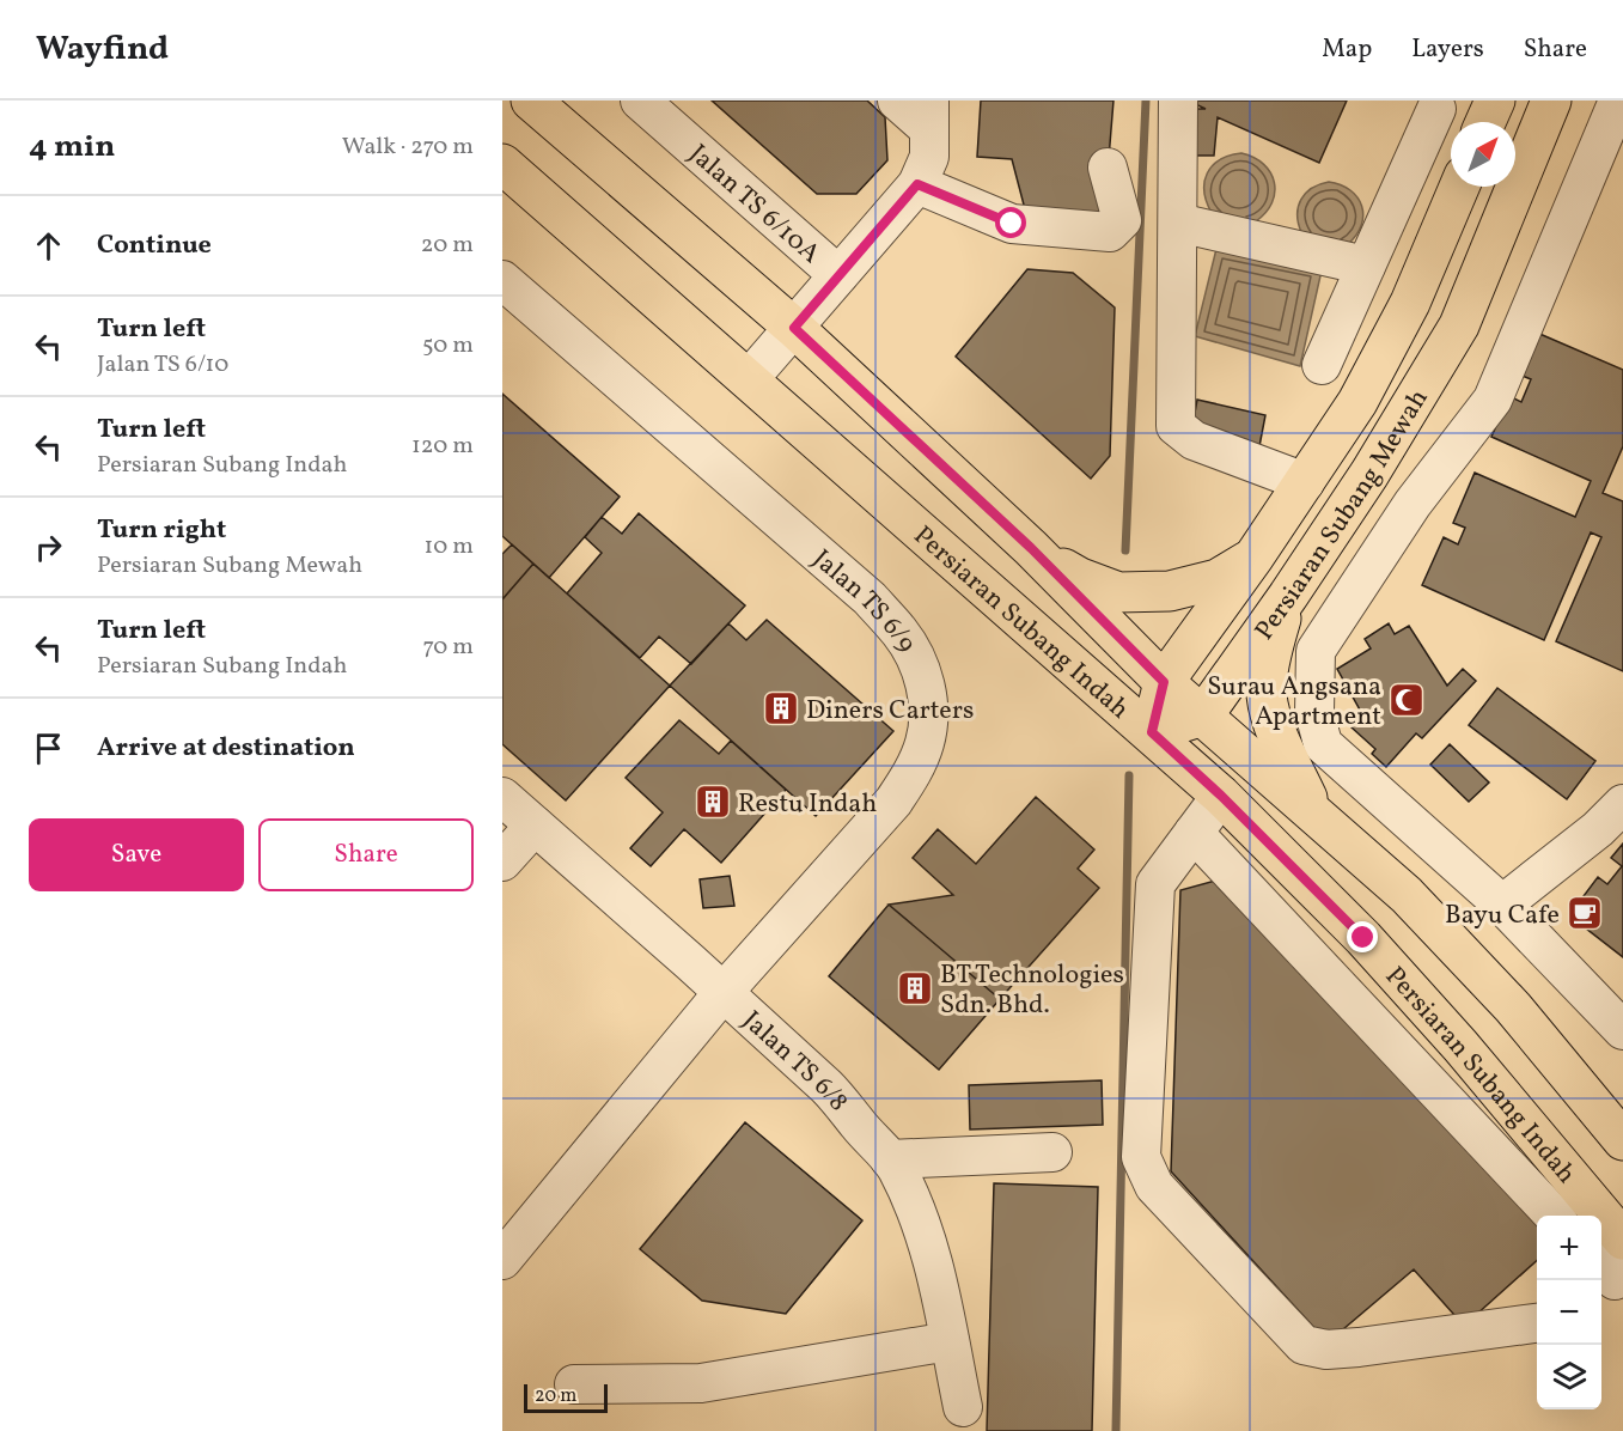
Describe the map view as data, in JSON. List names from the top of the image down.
{
  "streets": {
    "main road": ["Persiaran Subang Mewah", "Persiaran Subang Indah"],
    "street": ["Jalan TS 6/10A", "Jalan TS 6/9", "Jalan TS 6/8"]
  },
  "crossings": [
    ["Persiaran Subang Mewah", "Persiaran Subang Indah"],
    ["Jalan TS 6/9", "Jalan TS 6/8"]
  ],
  "places": {
    "mosque": ["Surau Angsana Apartment"],
    "building": ["Diners Carters", "Restu Indah", "BT Technologies Sdn. Bhd."],
    "cafe": ["Bayu Cafe"]
  },
  "scale_bar": "20 m",
  "north": "top right",
  "page": {
    "header": "Wayfind",
    "nav": ["Map", "Layers", "Share"],
    "heading": ["4 min", "Walk · 270 m"],
    "list": [
      ["Continue", "20 m"],
      ["Turn left", "Jalan TS 6/10", "50 m"],
      ["Turn left", "Persiaran Subang Indah", "120 m"],
      ["Turn right", "Persiaran Subang Mewah", "10 m"],
      ["Turn left", "Persiaran Subang Indah", "70 m"],
      "Arrive at destination"
    ],
    "buttons": ["Save", "Share"],
    "map_buttons": ["+", "−"],
    "scale": "20 m"
  }
}
